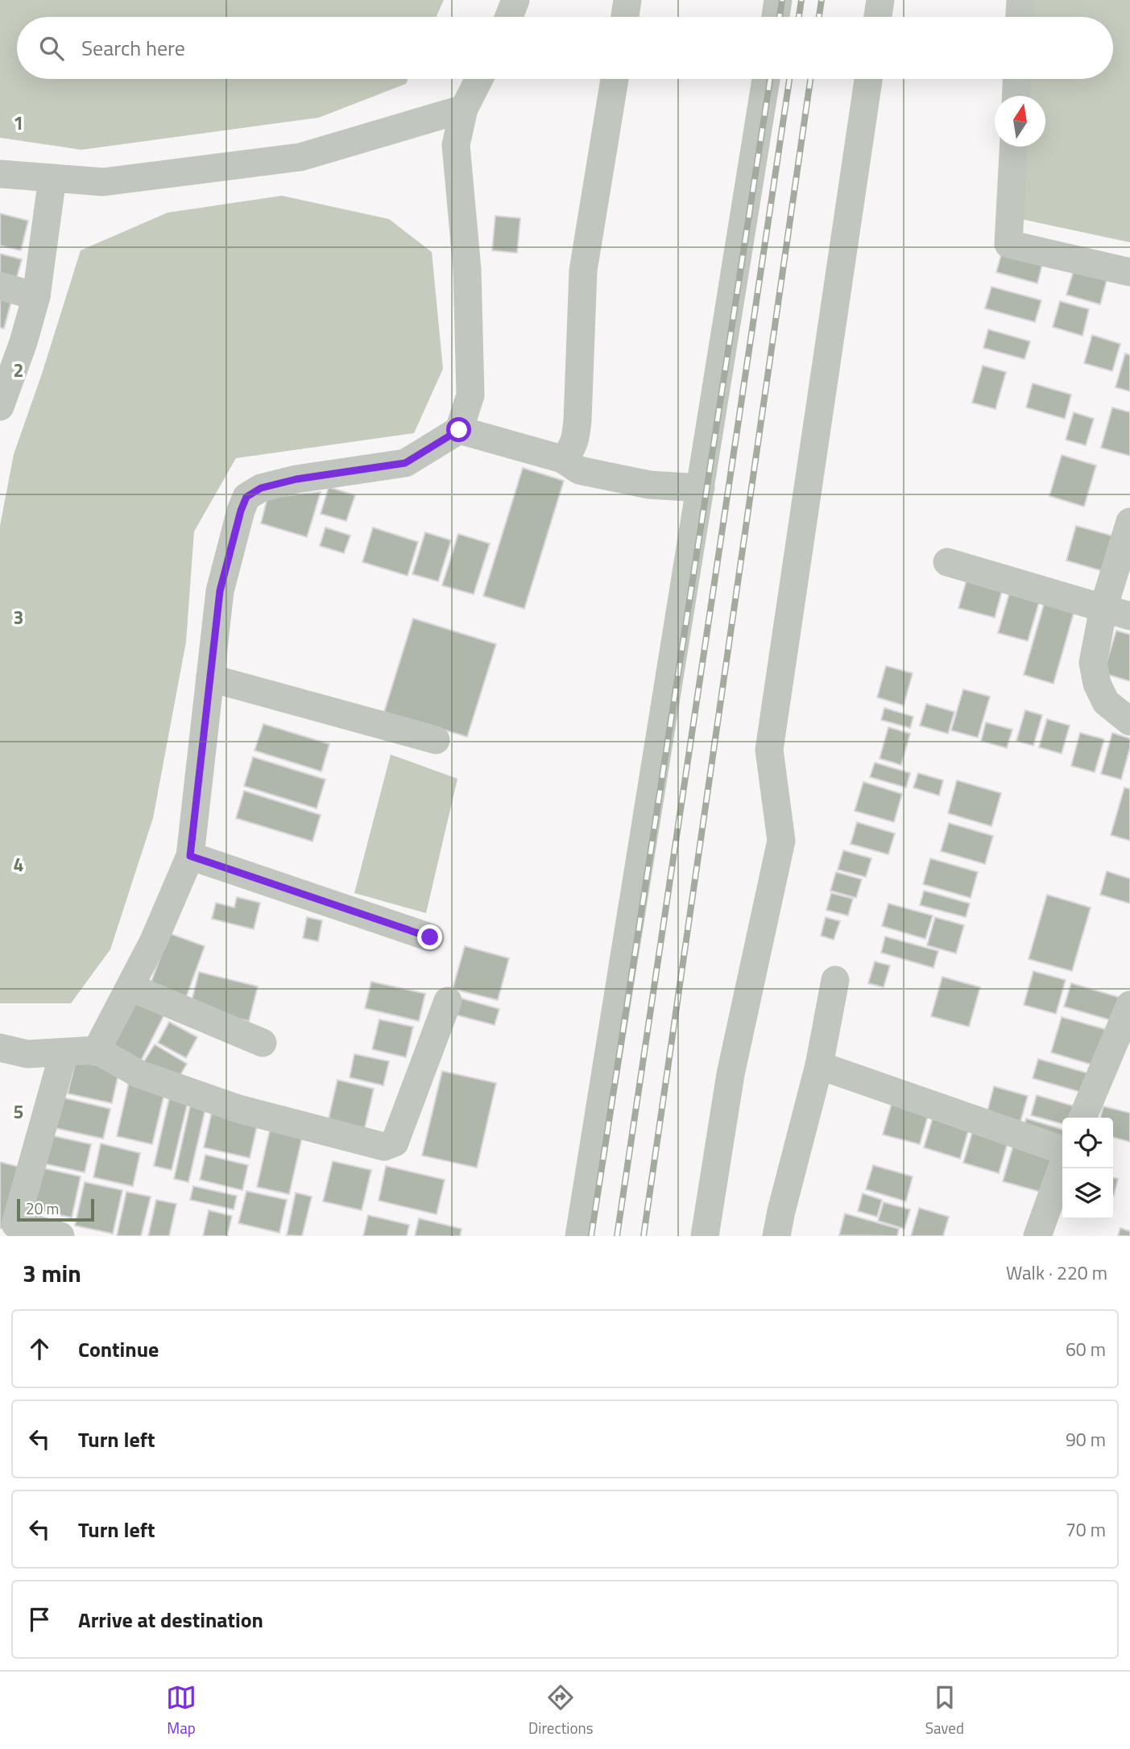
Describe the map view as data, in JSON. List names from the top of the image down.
{
  "scale_bar": "20 m",
  "north": "top",
  "page": {
    "search": "Search here",
    "scale": "20 m",
    "heading": ["3 min", "Walk · 220 m"],
    "list": [
      ["Continue", "60 m"],
      ["Turn left", "90 m"],
      ["Turn left", "70 m"],
      "Arrive at destination"
    ],
    "nav": ["Map", "Directions", "Saved"]
  },
  "grid": {
    "rows": [
      "1",
      "2",
      "3",
      "4",
      "5"
    ]
  }
}
